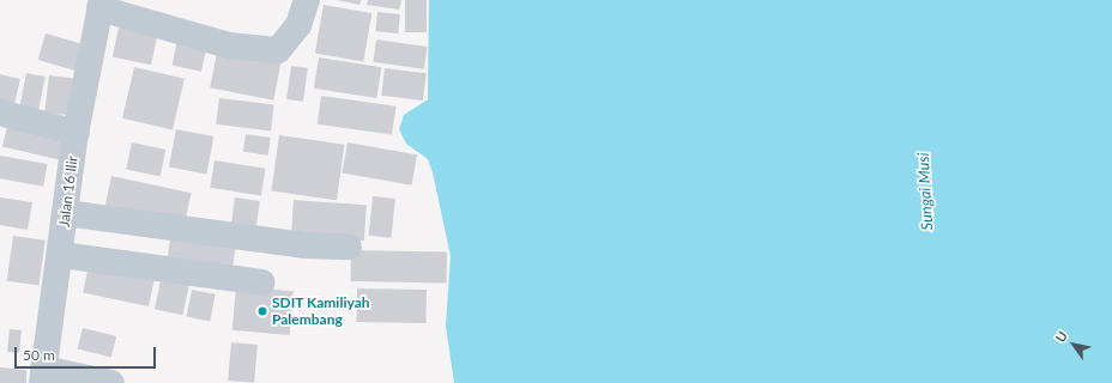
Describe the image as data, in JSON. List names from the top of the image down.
{
  "streets": {
    "street": ["Jalan 16 Ilir"]
  },
  "water": ["Sungai Musi"],
  "places": ["SDIT Kamiliyah Palembang"],
  "scale_bar": "50 m",
  "north": "top left"
}
